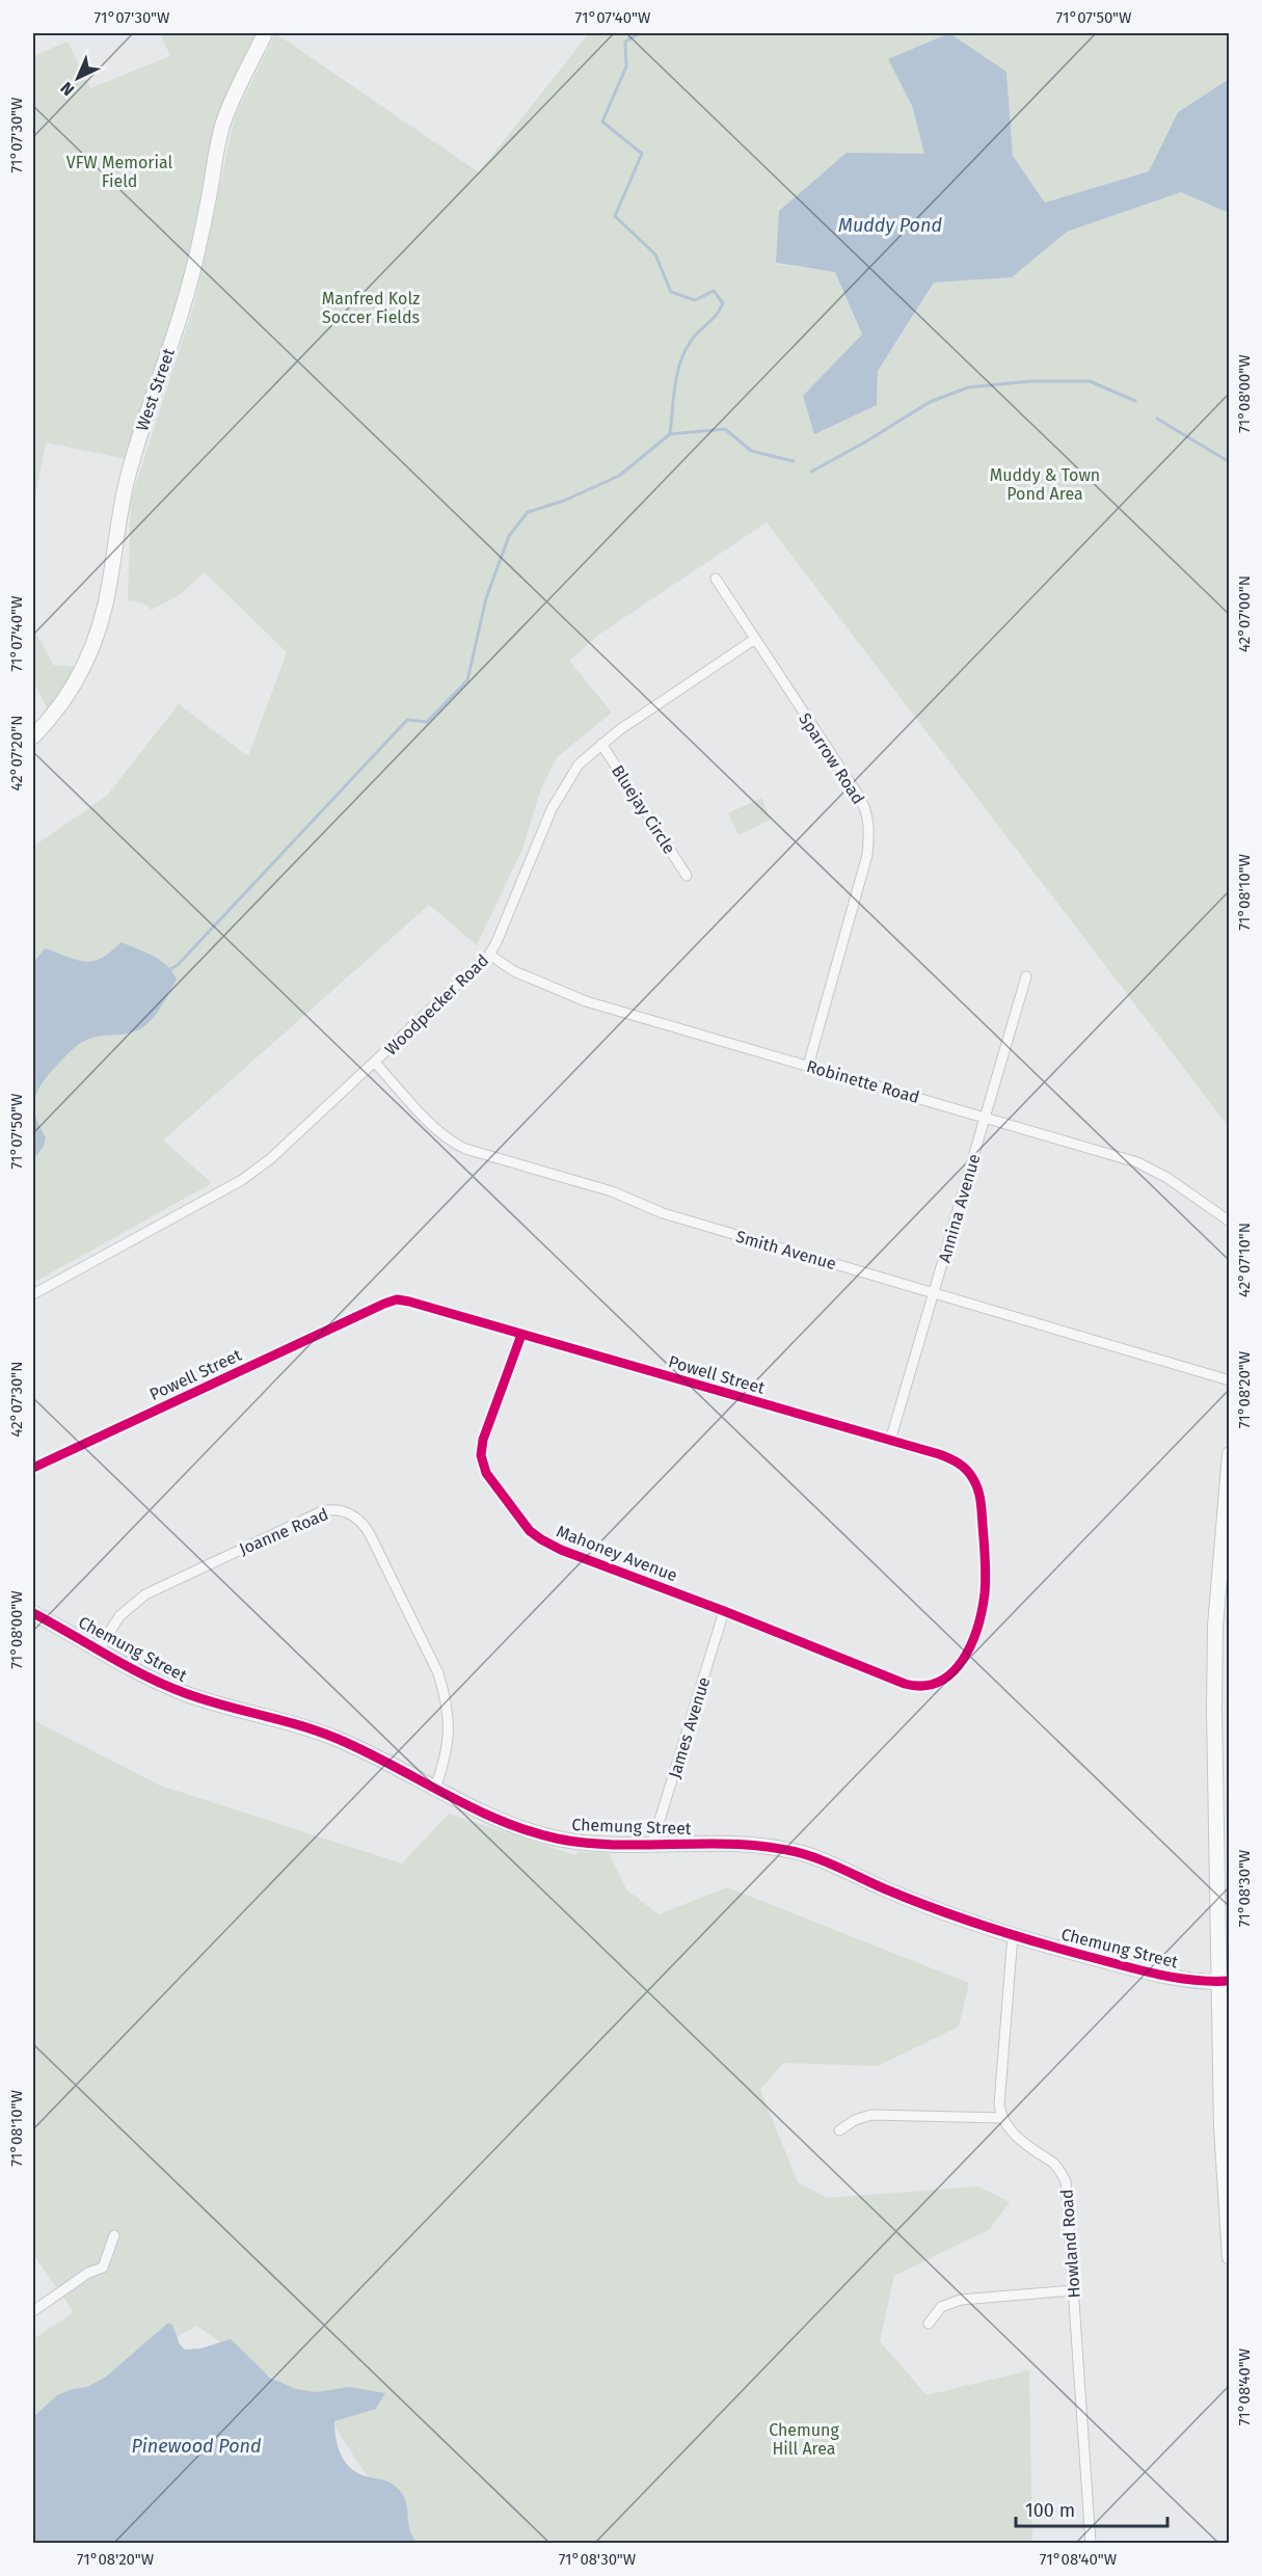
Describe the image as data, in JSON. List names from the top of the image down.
{
  "streets": {
    "street": [
      "West Street",
      "Sparrow Road",
      "Bluejay Circle",
      "Woodpecker Road",
      "Robinette Road",
      "Annina Avenue",
      "Smith Avenue",
      "Powell Street",
      "Joanne Road",
      "Mahoney Avenue",
      "Chemung Street",
      "James Avenue",
      "Howland Road"
    ]
  },
  "crossings": [
    ["Sparrow Road", "Woodpecker Road"],
    ["Sparrow Road", "Robinette Road"],
    ["Bluejay Circle", "Woodpecker Road"],
    ["Woodpecker Road", "Robinette Road"],
    ["Woodpecker Road", "Smith Avenue"],
    ["Robinette Road", "Annina Avenue"],
    ["Annina Avenue", "Smith Avenue"],
    ["Annina Avenue", "Powell Street"],
    ["Powell Street", "Mahoney Avenue"],
    ["Powell Street", "James Avenue"],
    ["Joanne Road", "Chemung Street"],
    ["Mahoney Avenue", "James Avenue"],
    ["Chemung Street", "James Avenue"]
  ],
  "water": ["Muddy Pond", "Pinewood Pond"],
  "parks": [
    "VFW Memorial Field",
    "Manfred Kolz Soccer Fields",
    "Muddy & Town Pond Area",
    "Chemung Hill Area"
  ],
  "scale_bar": "100 m",
  "north": "bottom left",
  "coordinates": [
    "71°07'30\"W",
    "71°07'40\"W",
    "71°07'50\"W",
    "71°08'00\"W",
    "42°07'00\"N",
    "42°07'20\"N",
    "71°08'10\"W",
    "42°07'10\"N",
    "71°08'20\"W",
    "42°07'30\"N",
    "71°08'30\"W",
    "71°08'40\"W"
  ]
}
